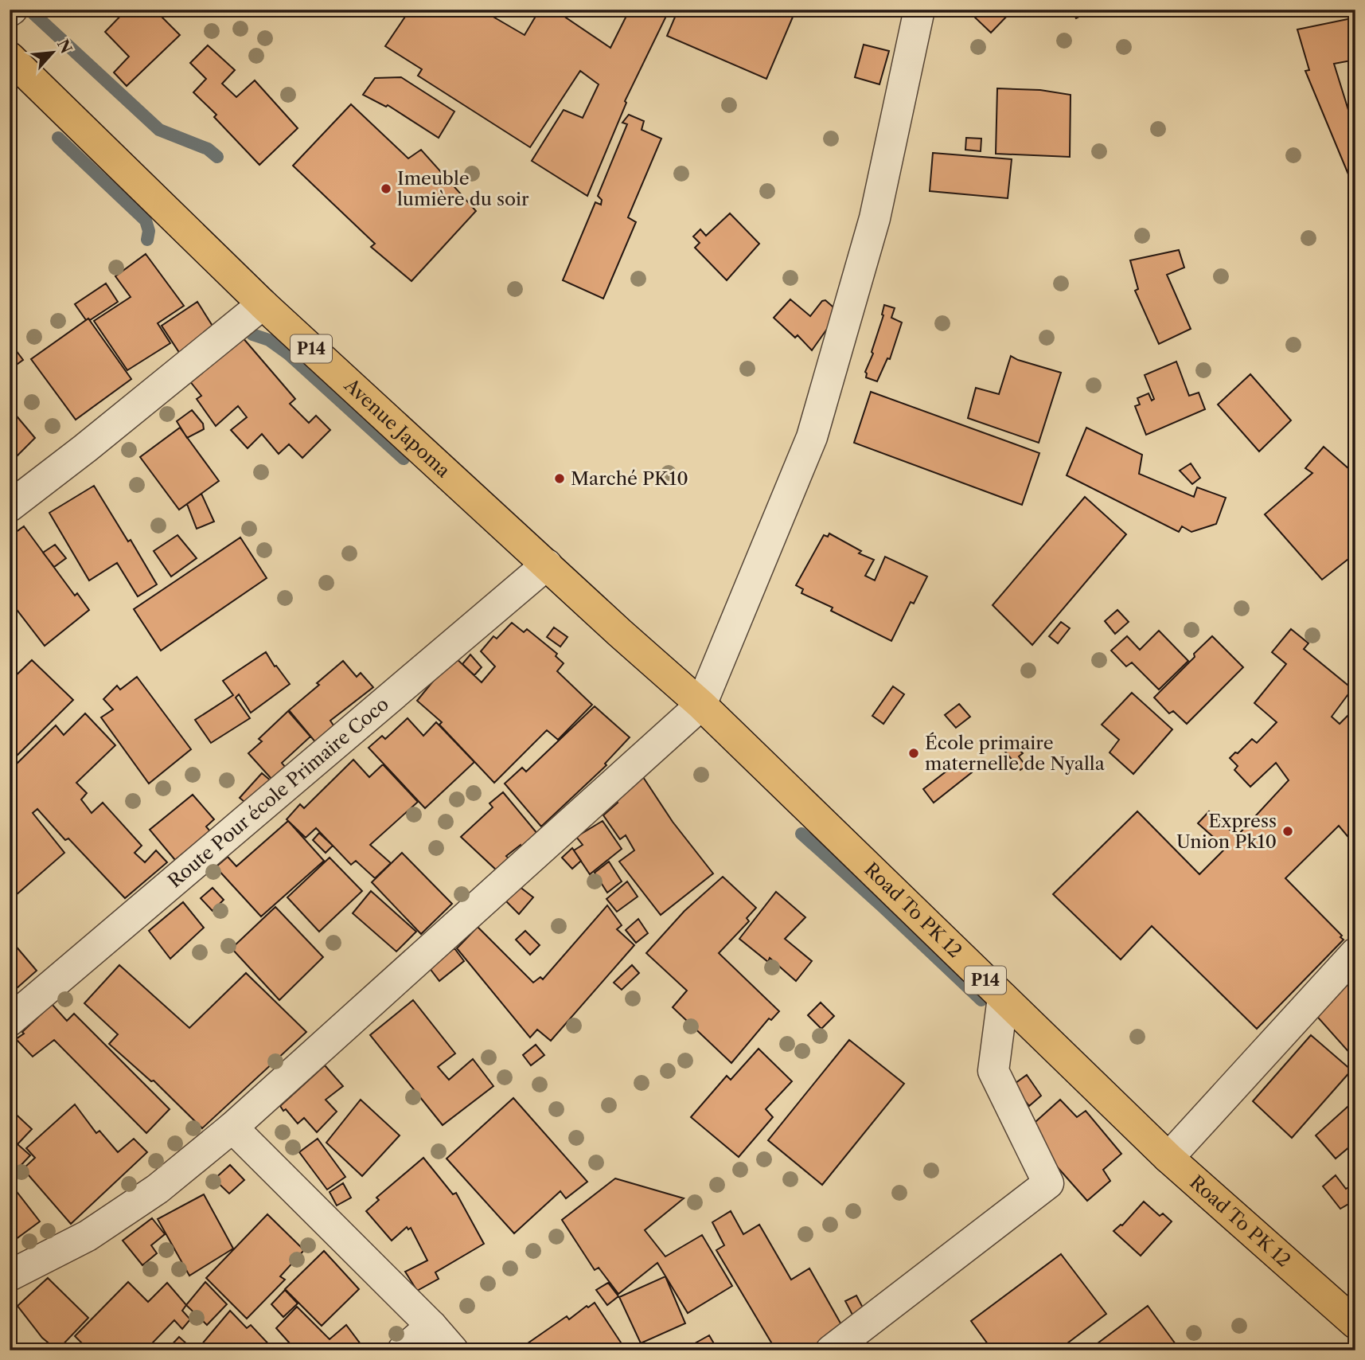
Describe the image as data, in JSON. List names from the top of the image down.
{
  "streets": {
    "main road": ["P14", "Avenue Japoma", "Road To PK 12"],
    "street": ["Route Pour école Primaire Coco"]
  },
  "crossings": [
    ["Avenue Japoma", "Route Pour école Primaire Coco"],
    ["Avenue Japoma", "Road To PK 12"]
  ],
  "places": [
    "Imeuble lumière du soir",
    "Marché PK10",
    "École primaire maternelle de Nyalla",
    "Express Union Pk10"
  ],
  "north": "top right"
}
